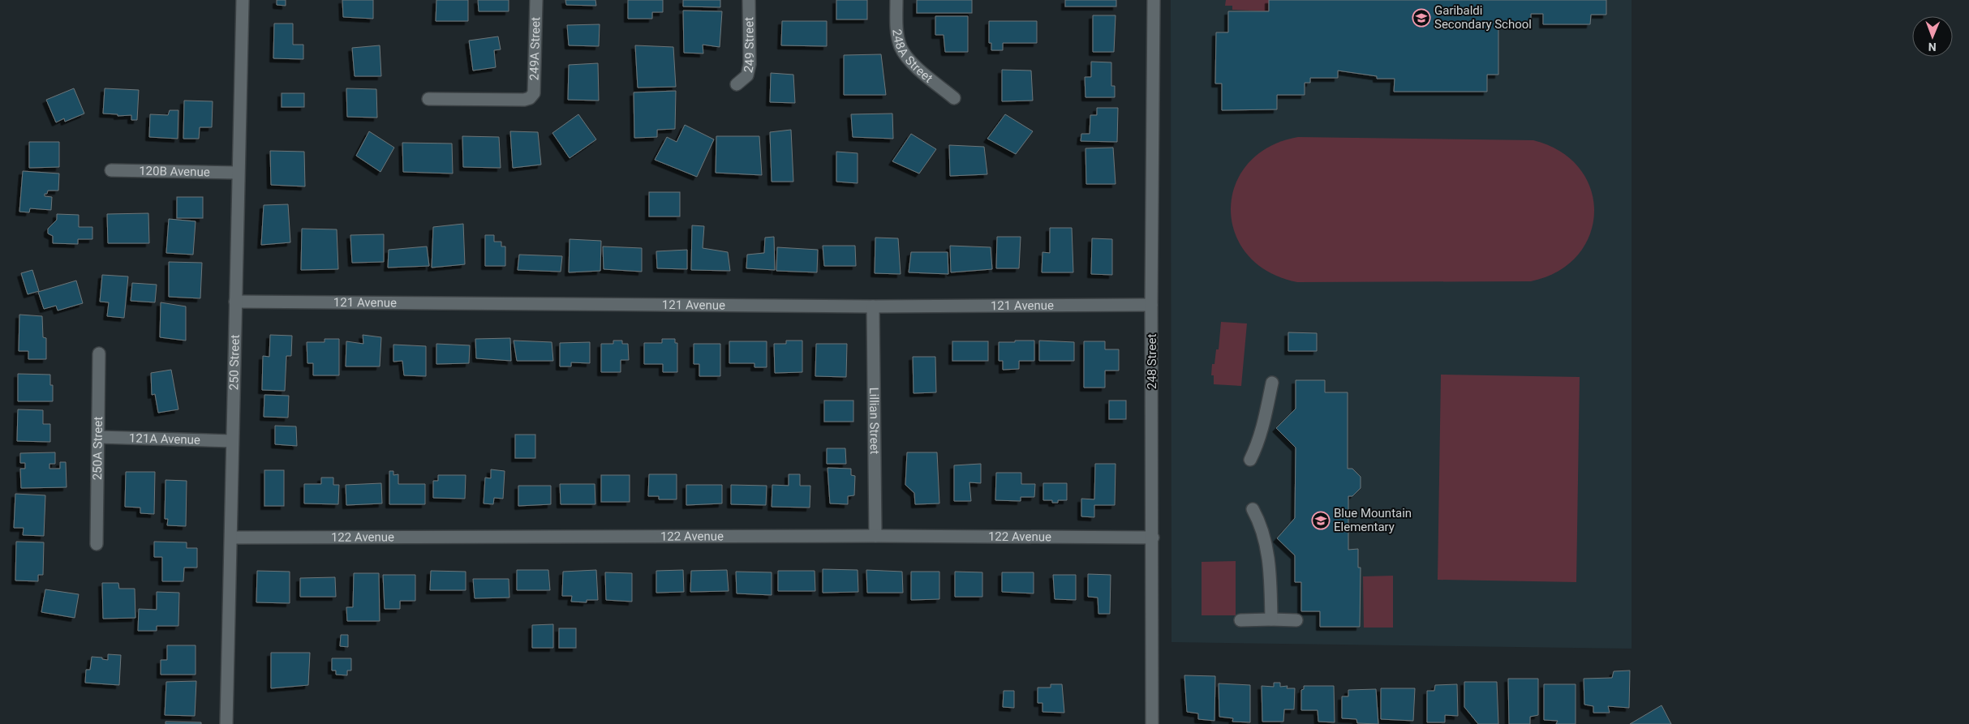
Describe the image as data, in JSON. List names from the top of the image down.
{
  "streets": {
    "street": [
      "249 Street",
      "249A Street",
      "248A Street",
      "120B Avenue",
      "121 Avenue",
      "250 Street",
      "248 Street",
      "Lillian Street",
      "121A Avenue",
      "250A Street",
      "122 Avenue"
    ]
  },
  "crossings": [
    ["120B Avenue", "250 Street"],
    ["121 Avenue", "250 Street"],
    ["121 Avenue", "248 Street"],
    ["121 Avenue", "Lillian Street"],
    ["250 Street", "121A Avenue"],
    ["250 Street", "122 Avenue"],
    ["248 Street", "122 Avenue"],
    ["Lillian Street", "122 Avenue"],
    ["121A Avenue", "250A Street"]
  ],
  "places": {
    "school or university": ["Garibaldi Secondary School", "Blue Mountain Elementary"]
  },
  "north": "bottom"
}
